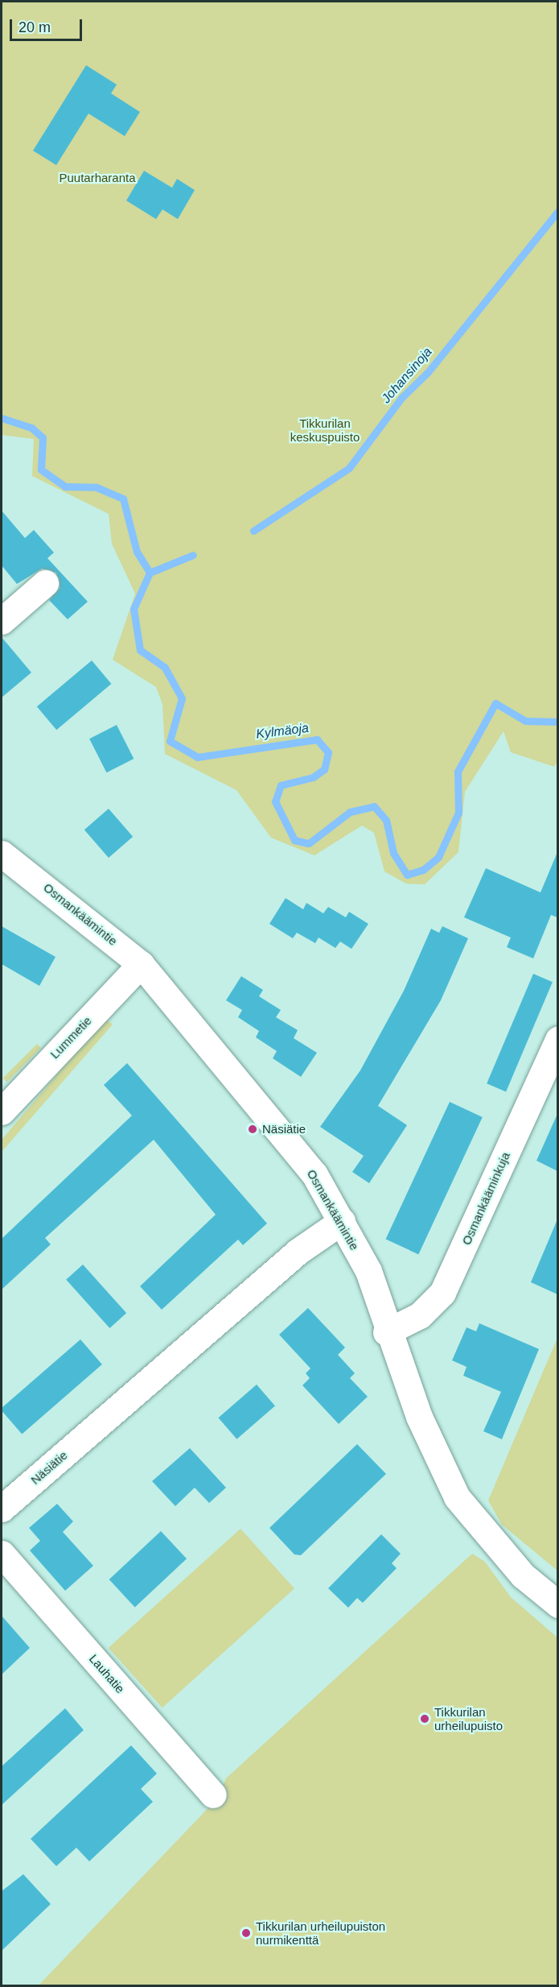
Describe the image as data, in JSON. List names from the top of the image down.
{
  "streets": {
    "street": [
      "Osmankäämintie",
      "Lummetie",
      "Osmankääminkuja",
      "Näsiätie",
      "Lauhatie"
    ]
  },
  "crossings": [
    ["Osmankäämintie", "Lummetie"],
    ["Osmankäämintie", "Osmankääminkuja"],
    ["Osmankäämintie", "Näsiätie"]
  ],
  "water": ["Johansinoja", "Kylmäoja"],
  "parks": ["Puutarharanta", "Tikkurilan keskuspuisto"],
  "places": ["Näsiätie", "Tikkurilan urheilupuisto", "Tikkurilan urheilupuiston nurmikenttä"],
  "scale_bar": "20 m"
}
